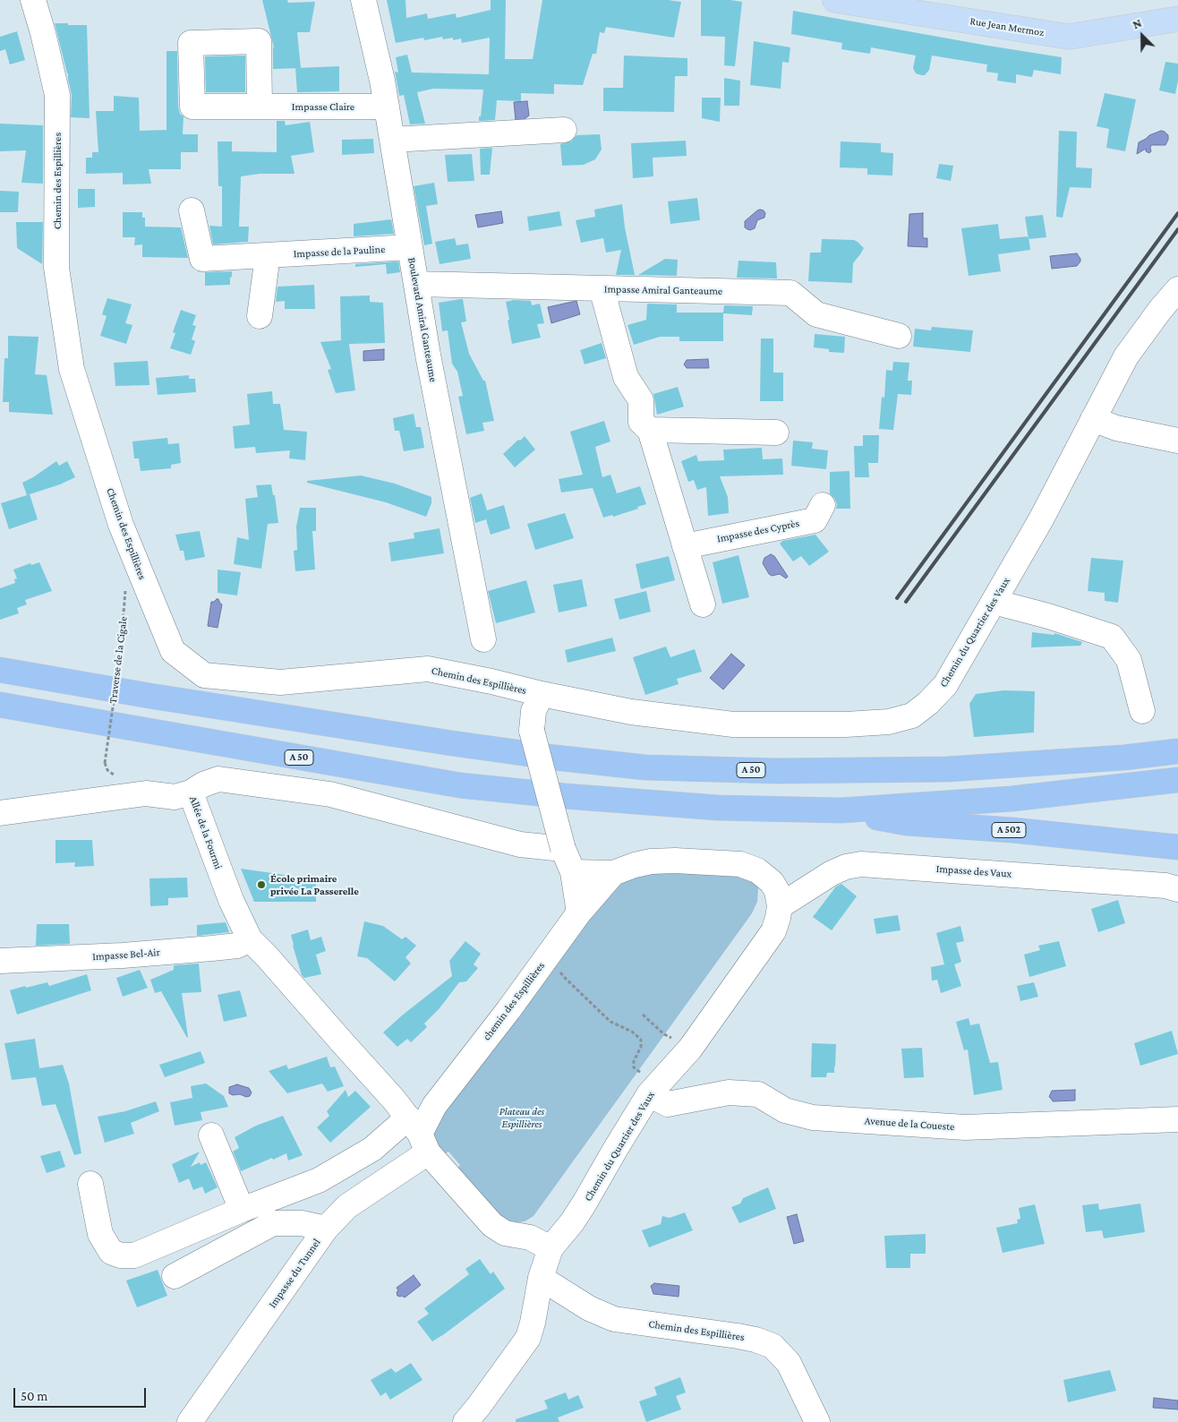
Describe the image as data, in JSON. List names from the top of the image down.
{
  "streets": {
    "highway": ["A 50", "A 502"],
    "main road": ["Rue Jean Mermoz"],
    "street": [
      "Impasse Claire",
      "Chemin des Espillières",
      "Impasse de la Pauline",
      "Impasse Amiral Ganteaume",
      "Boulevard Amiral Ganteaume",
      "Impasse des Cyprès",
      "Chemin du Quartier des Vaux",
      "Allée de la Fourmi",
      "Impasse des Vaux",
      "Impasse Bel-Air",
      "chemin des Espillières",
      "Avenue de la Coueste",
      "Impasse du Tunnel"
    ],
    "path": ["Traverse de la Cigale"]
  },
  "crossings": [
    ["Impasse Claire", "Boulevard Amiral Ganteaume"],
    ["Chemin des Espillières", "Chemin du Quartier des Vaux"],
    ["Chemin des Espillières", "Traverse de la Cigale"],
    ["Chemin des Espillières", "Allée de la Fourmi"],
    ["Impasse de la Pauline", "Boulevard Amiral Ganteaume"],
    ["Impasse Amiral Ganteaume", "Boulevard Amiral Ganteaume"],
    ["Chemin du Quartier des Vaux", "Impasse des Vaux"],
    ["Chemin du Quartier des Vaux", "chemin des Espillières"],
    ["Chemin du Quartier des Vaux", "Avenue de la Coueste"],
    ["A 50", "A 502"],
    ["Allée de la Fourmi", "Impasse Bel-Air"],
    ["Allée de la Fourmi", "chemin des Espillières"],
    ["Allée de la Fourmi", "Impasse du Tunnel"],
    ["chemin des Espillières", "Impasse du Tunnel"]
  ],
  "parks": ["Plateau des Espillières"],
  "places": ["École primaire privée La Passerelle"],
  "scale_bar": "50 m",
  "north": "top left"
}
